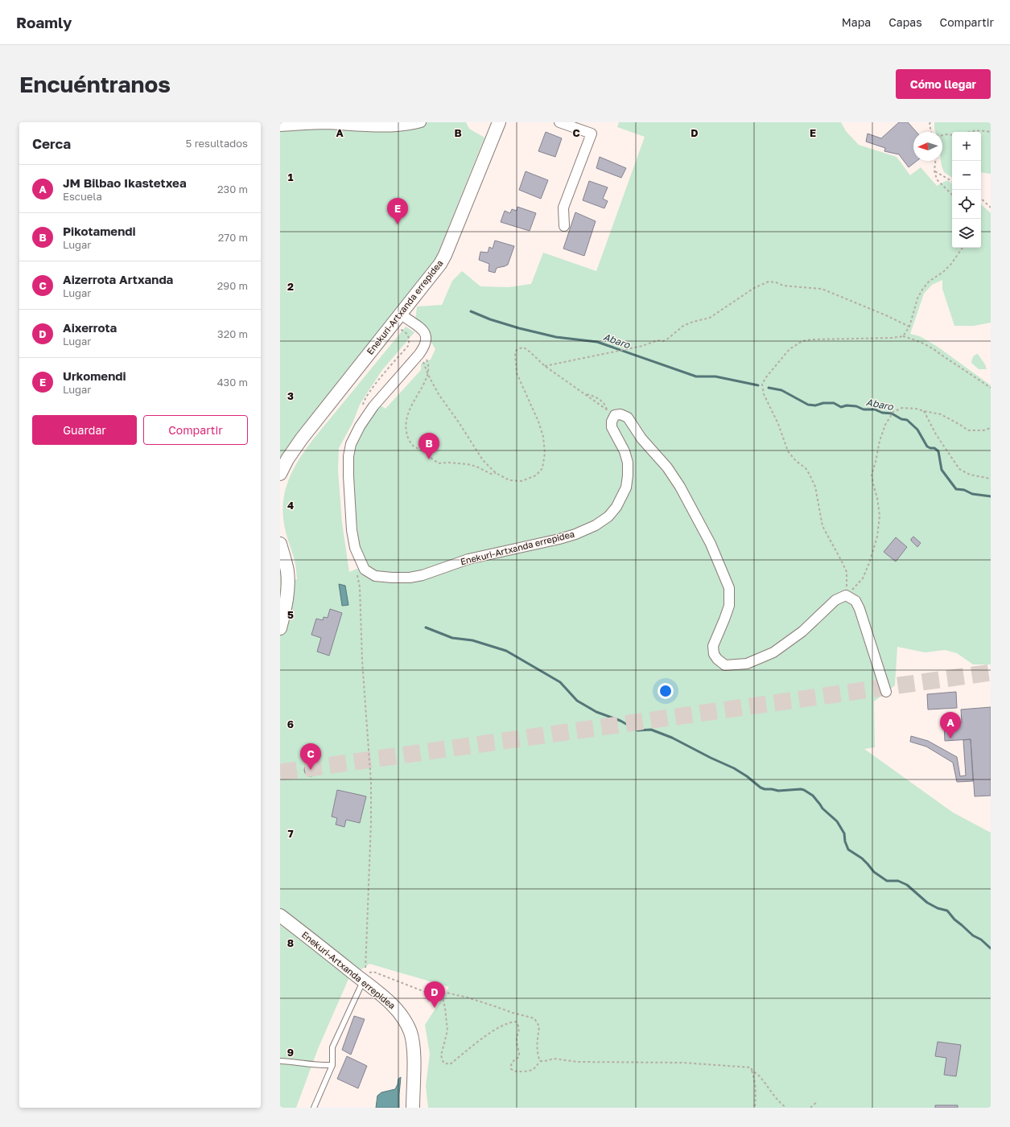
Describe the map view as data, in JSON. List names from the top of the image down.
{
  "streets": {
    "street": ["Enekuri-Artxanda errepidea"]
  },
  "water": ["Abaro"],
  "north": "left",
  "page": {
    "header": "Roamly",
    "nav": ["Mapa", "Capas", "Compartir"],
    "buttons": [
      "Cómo llegar",
      ["Guardar", "Compartir"]
    ],
    "title": "Encuéntranos",
    "heading": ["Cerca", "5 resultados"],
    "map_buttons": ["+", "−"],
    "list": [
      {
        "mark": "A",
        "name": "JM Bilbao Ikastetxea",
        "note": "Escuela",
        "value": "230 m"
      },
      {
        "mark": "B",
        "name": "Pikotamendi",
        "note": "Lugar",
        "value": "270 m"
      },
      {
        "mark": "C",
        "name": "Aizerrota Artxanda",
        "note": "Lugar",
        "value": "290 m"
      },
      {
        "mark": "D",
        "name": "Aixerrota",
        "note": "Lugar",
        "value": "320 m"
      },
      {
        "mark": "E",
        "name": "Urkomendi",
        "note": "Lugar",
        "value": "430 m"
      }
    ],
    "pins": [
      "E",
      "B",
      "A",
      "C",
      "D"
    ]
  },
  "grid": {
    "columns": [
      "A",
      "B",
      "C",
      "D",
      "E"
    ],
    "rows": [
      "1",
      "2",
      "3",
      "4",
      "5",
      "6",
      "7",
      "8",
      "9"
    ]
  }
}
